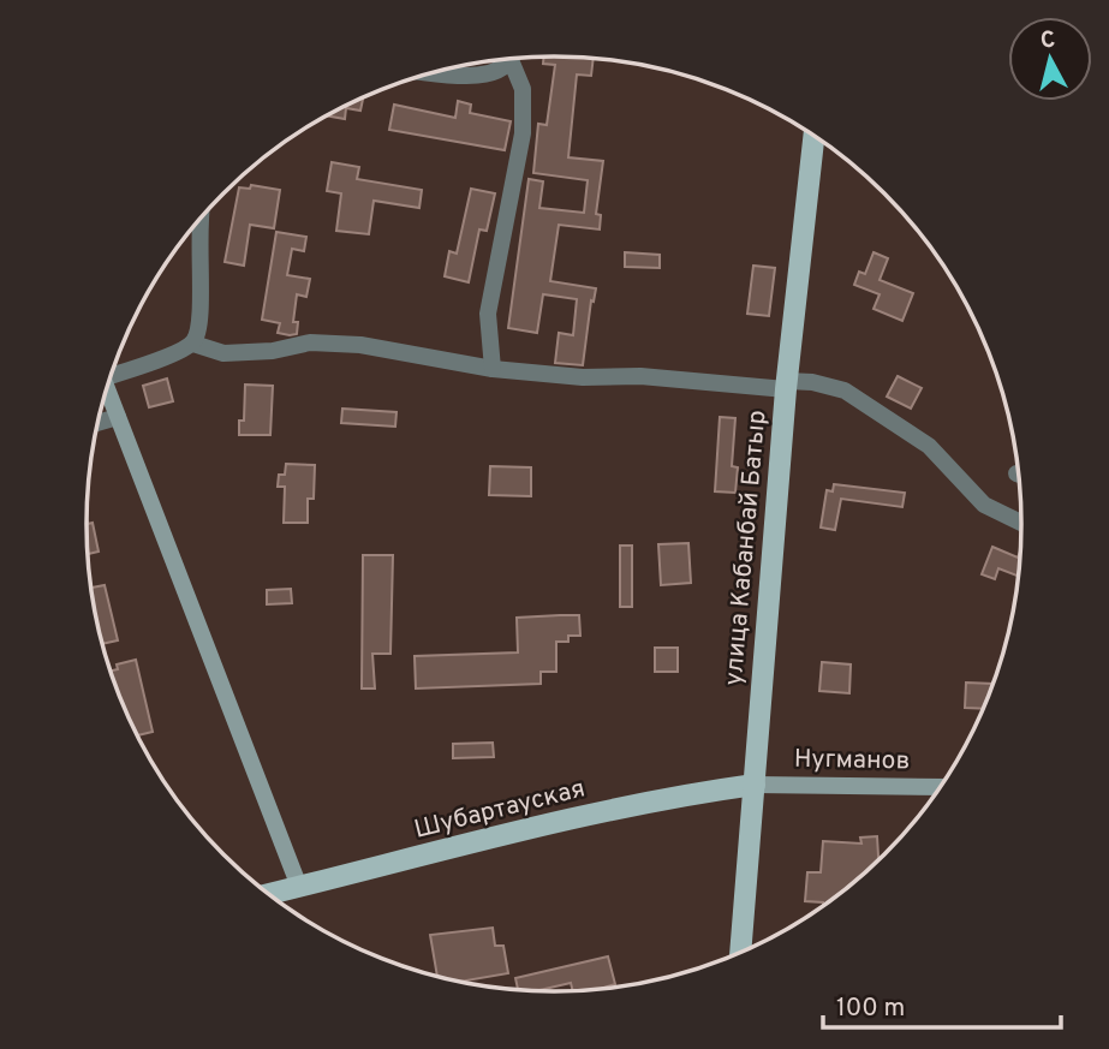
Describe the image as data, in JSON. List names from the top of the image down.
{
  "streets": {
    "main road": ["улица Кабанбай Батыр", "Шубартауская"],
    "street": ["Нугманов"]
  },
  "crossings": [
    ["улица Кабанбай Батыр", "Нугманов"],
    ["улица Кабанбай Батыр", "Шубартауская"],
    ["Нугманов", "Шубартауская"]
  ],
  "scale_bar": "100 m",
  "north": "top"
}
